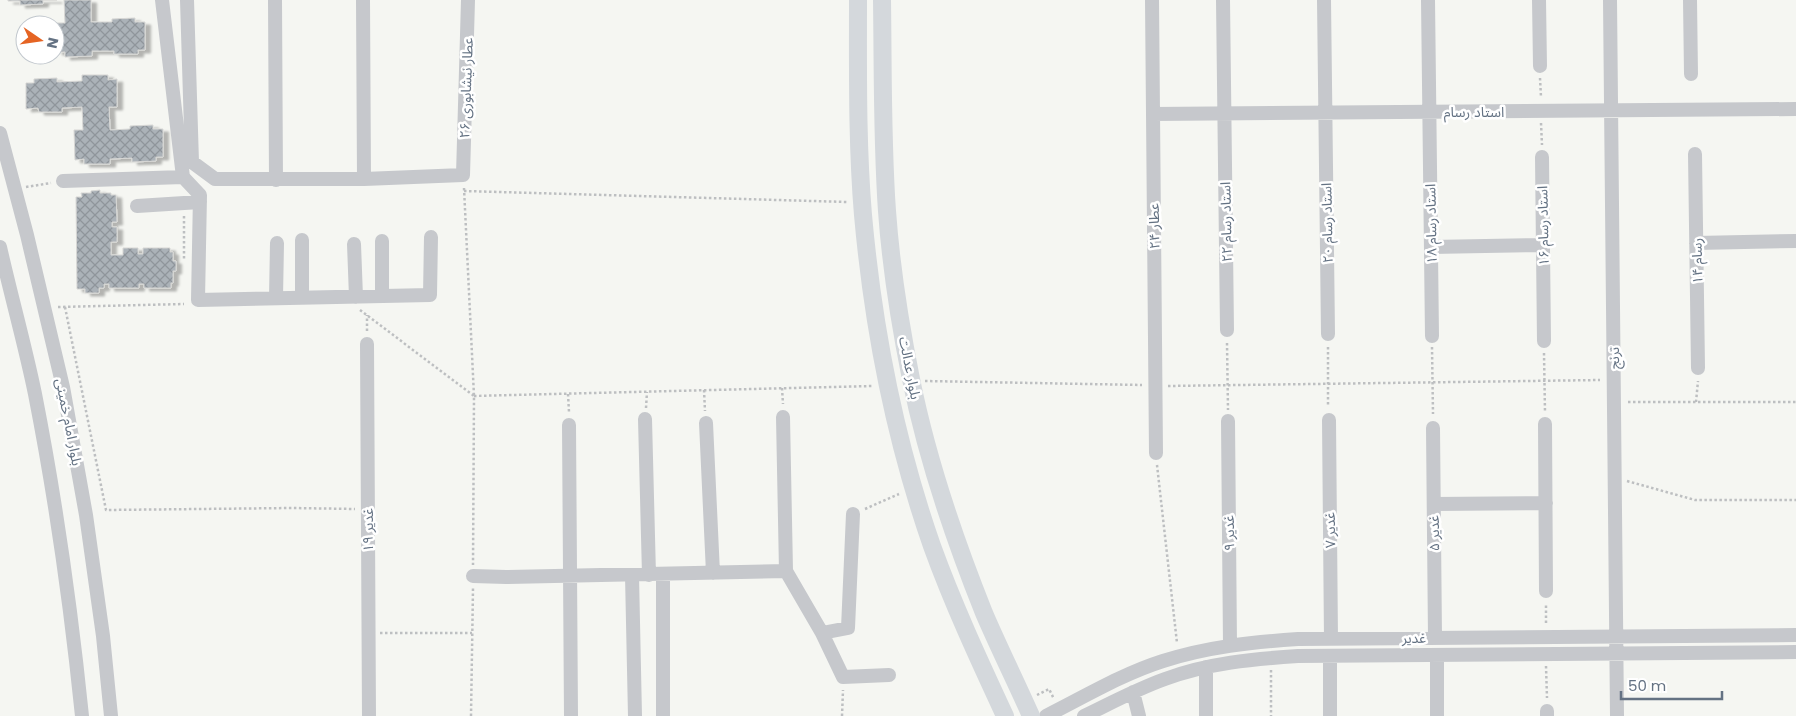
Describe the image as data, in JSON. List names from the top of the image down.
{
  "streets": {
    "main road": ["بلوار عدالت"],
    "street": [
      "عطار نیشابوری ۲۶",
      "استاد رسام",
      "استاد رسام ۲۲",
      "استاد رسام ۲۰",
      "استاد رسام ۱۸",
      "عطار ۲۴",
      "استاد رسام ۱۶",
      "رسام ۱۴",
      "ترنج",
      "بلوار امام خمینی",
      "غدیر ۱۹",
      "غدیر ۷",
      "غدیر ۹",
      "غدیر ۵",
      "غدیر"
    ]
  },
  "crossings": [
    ["استاد رسام", "استاد رسام ۲۲"],
    ["استاد رسام", "استاد رسام ۲۰"],
    ["استاد رسام", "استاد رسام ۱۸"],
    ["استاد رسام", "عطار ۲۴"],
    ["استاد رسام", "ترنج"],
    ["ترنج", "غدیر"],
    ["غدیر ۷", "غدیر"],
    ["غدیر ۹", "غدیر"],
    ["غدیر ۵", "غدیر"]
  ],
  "scale_bar": "50 m",
  "north": "right"
}
